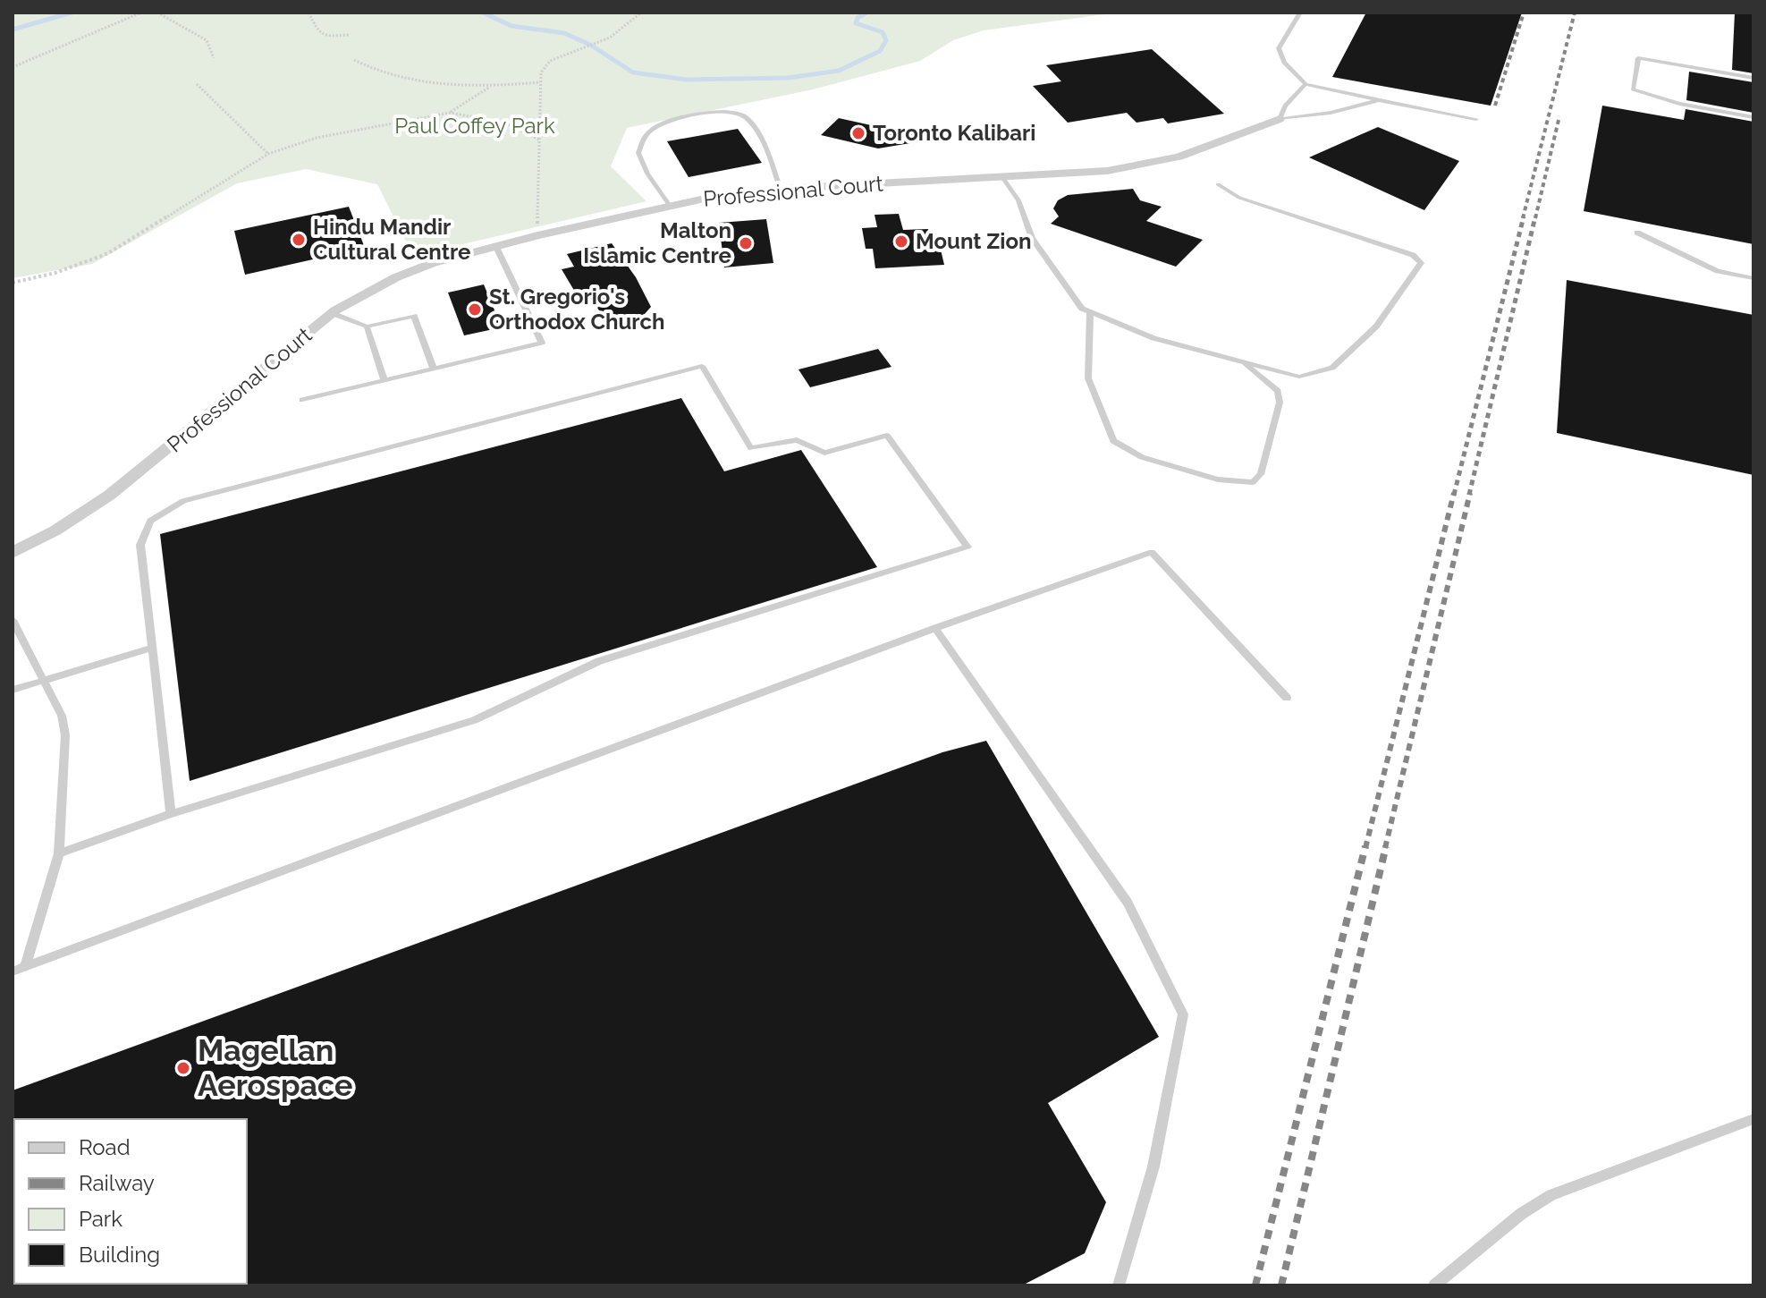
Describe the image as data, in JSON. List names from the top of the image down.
{
  "streets": {
    "street": ["Professional Court"]
  },
  "parks": ["Paul Coffey Park"],
  "places": [
    "Toronto Kalibari",
    "Hindu Mandir Cultural Centre",
    "Mount Zion",
    "Malton Islamic Centre",
    "St. Gregorio's Orthodox Church",
    "Magellan Aerospace"
  ],
  "legend": [
    "Road",
    "Railway",
    "Park",
    "Building"
  ]
}
